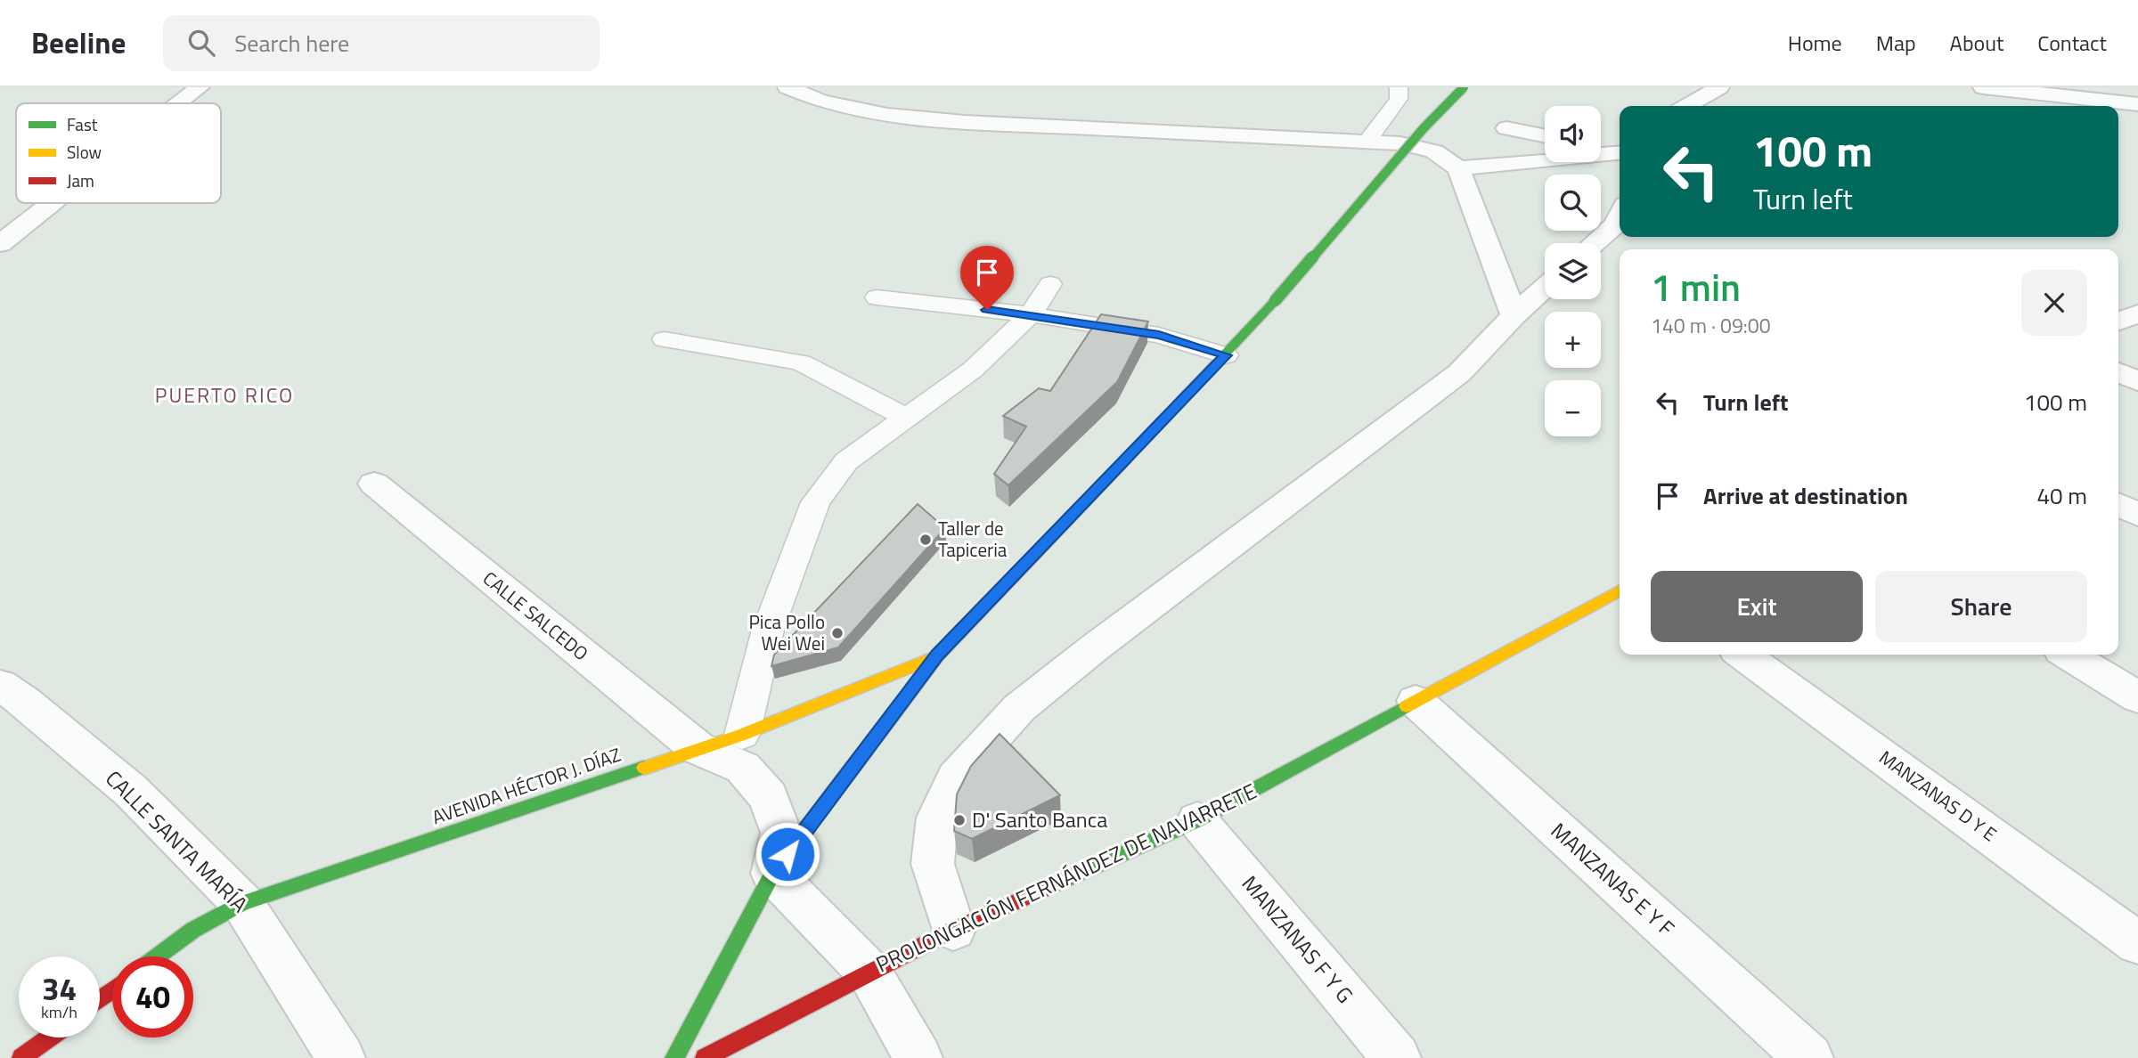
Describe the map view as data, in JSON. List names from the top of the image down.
{
  "streets": {
    "street": [
      "CALLE SALCEDO",
      "AVENIDA HÉCTOR J. DÍAZ",
      "MANZANAS D Y E",
      "CALLE SANTA MARÍA",
      "PROLONGACIÓN FERNÁNDEZ DE NAVARRETE",
      "MANZANAS E Y F",
      "MANZANAS F Y G"
    ]
  },
  "crossings": [
    ["CALLE SALCEDO", "AVENIDA HÉCTOR J. DÍAZ"],
    ["AVENIDA HÉCTOR J. DÍAZ", "CALLE SANTA MARÍA"],
    ["PROLONGACIÓN FERNÁNDEZ DE NAVARRETE", "MANZANAS E Y F"],
    ["PROLONGACIÓN FERNÁNDEZ DE NAVARRETE", "MANZANAS F Y G"]
  ],
  "districts": ["PUERTO RICO"],
  "places": ["Taller de Tapiceria", "Pica Pollo Wei Wei", "D' Santo Banca"],
  "legend": ["Fast", "Slow", "Jam"],
  "page": {
    "header": "Beeline",
    "search": "Search here",
    "nav": [
      "Home",
      "Map",
      "About",
      "Contact"
    ],
    "map_buttons": ["+", "−"],
    "turn": ["100 m", "Turn left"],
    "heading": ["1 min", "140 m · 09:00"],
    "list": [
      {
        "name": "Turn left",
        "value": "100 m"
      },
      {
        "name": "Arrive at destination",
        "value": "40 m"
      }
    ],
    "buttons": ["Exit", "Share"],
    "speed": "34 km/h",
    "limit": "40"
  }
}
